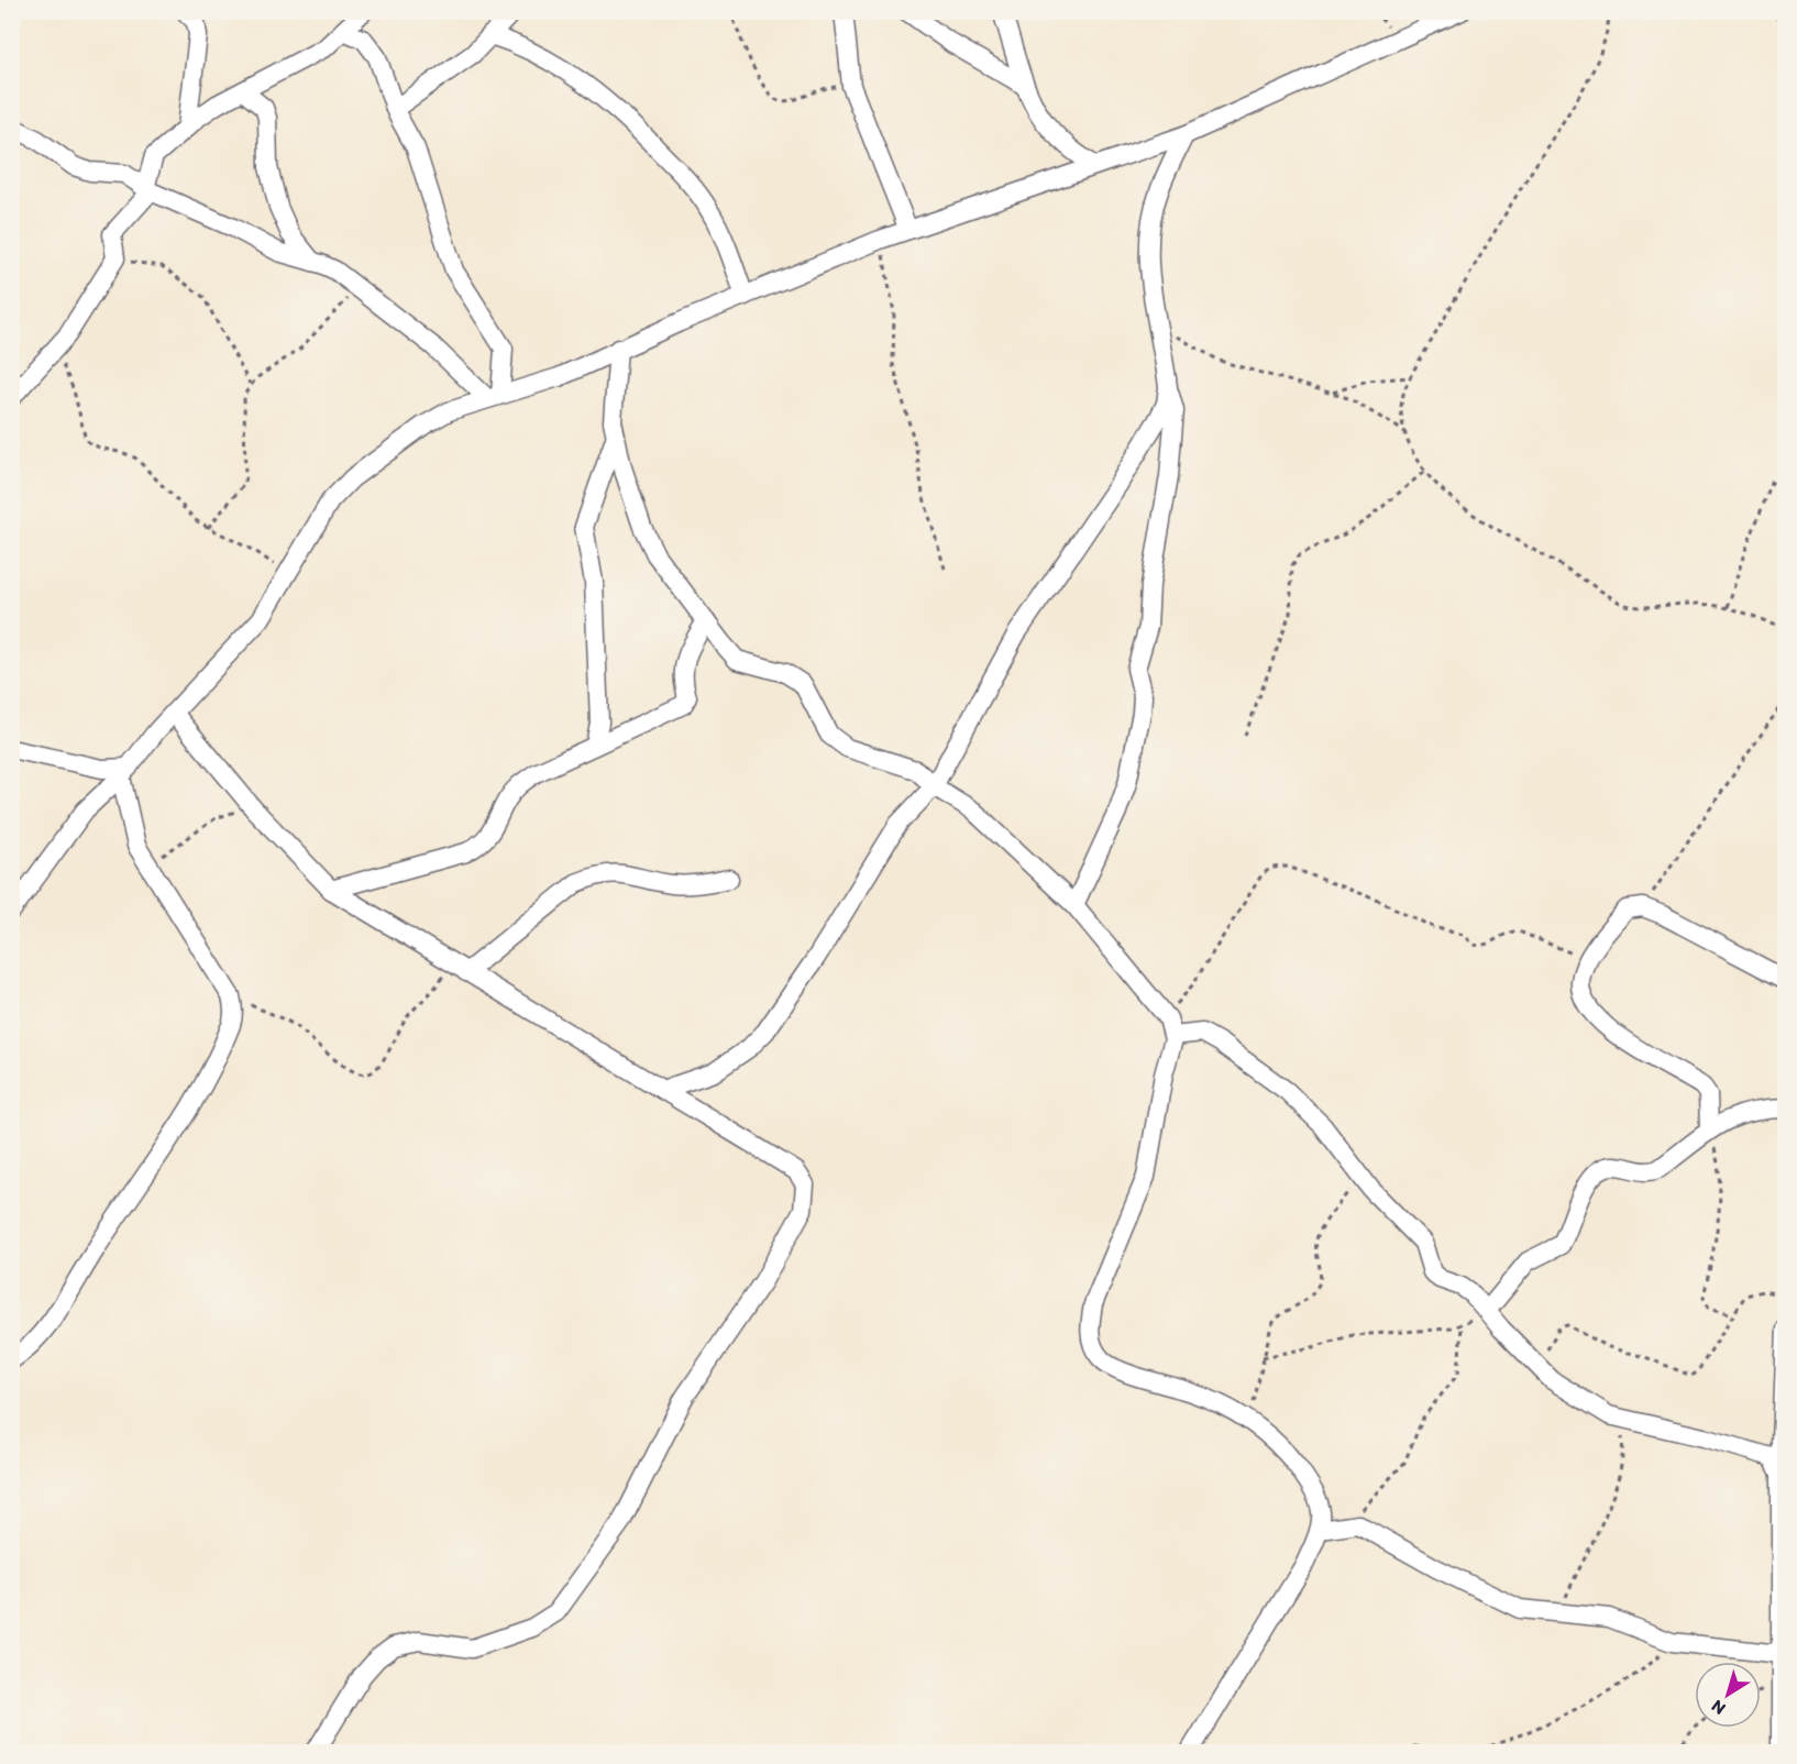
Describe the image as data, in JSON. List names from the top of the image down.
{
  "north": "bottom left"
}
